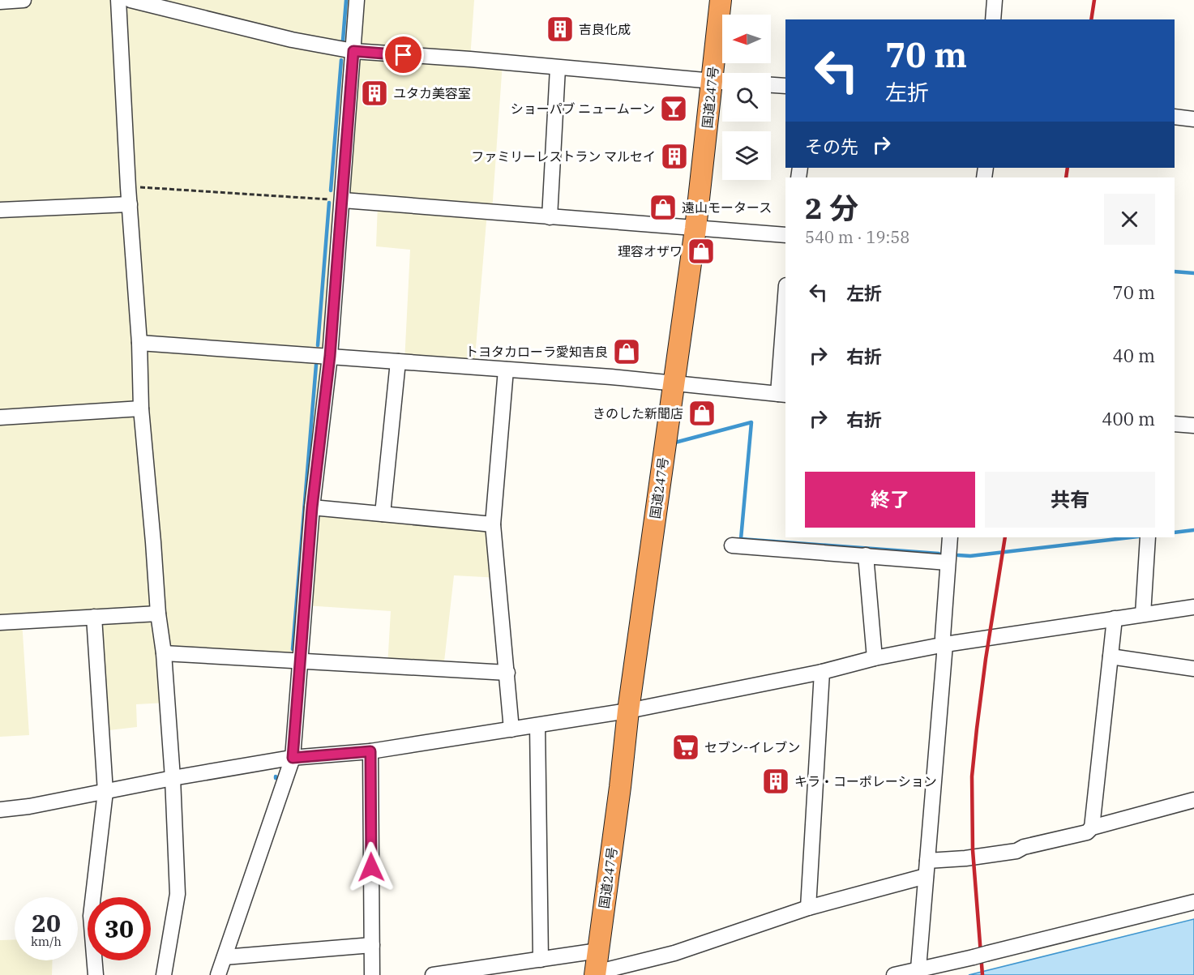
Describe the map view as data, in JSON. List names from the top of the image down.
{
  "streets": {
    "highway": ["国道247号"]
  },
  "places": {
    "building": [
      "吉良化成",
      "ユタカ美容室",
      "ファミリーレストラン マルセイ",
      "キラ・コーポレーション"
    ],
    "bar": ["ショーパブ ニュームーン"],
    "shop": [
      "遠山モータース",
      "理容オザワ",
      "トヨタカローラ愛知吉良",
      "きのした新聞店"
    ],
    "supermarket": ["セブン-イレブン"]
  },
  "north": "left",
  "page": {
    "turn": ["70 m", "左折"],
    "then": "その先",
    "heading": ["2 分", "540 m · 19:58"],
    "list": [
      {
        "name": "左折",
        "value": "70 m"
      },
      {
        "name": "右折",
        "value": "40 m"
      },
      {
        "name": "右折",
        "value": "400 m"
      }
    ],
    "buttons": ["終了", "共有"],
    "speed": "20 km/h",
    "limit": "30"
  }
}
